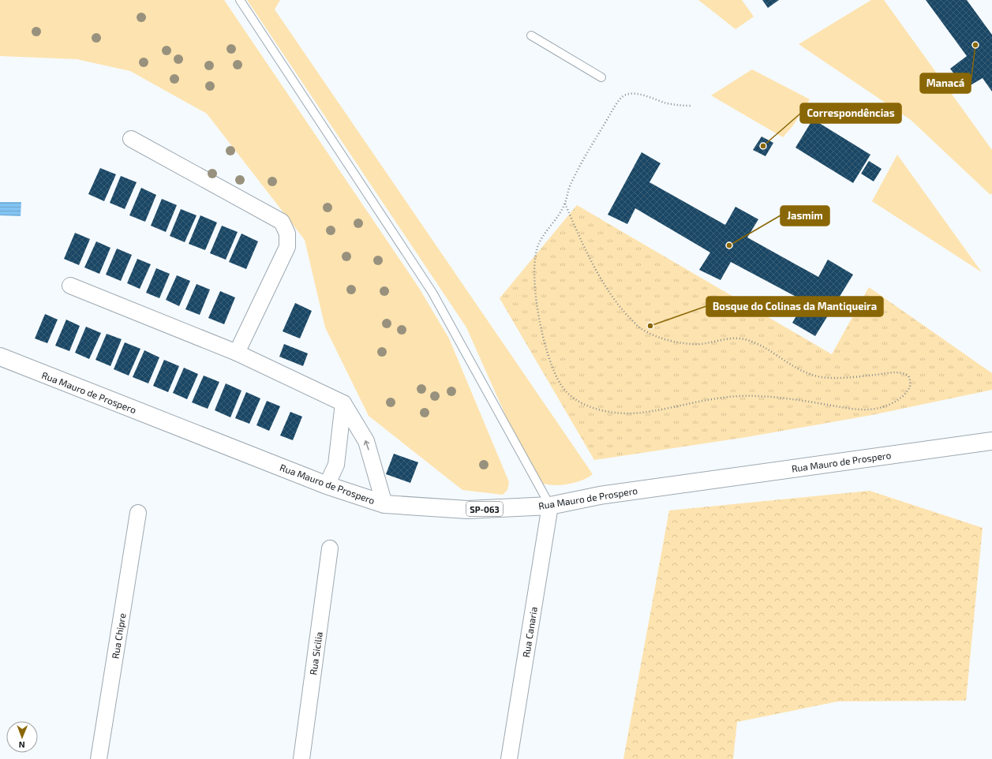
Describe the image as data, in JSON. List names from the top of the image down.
{
  "streets": {
    "main road": ["Rua Mauro de Prospero", "SP-063"],
    "street": ["Rua Canaria", "Rua Chipre", "Rua Sicilia"]
  },
  "crossings": [
    ["Rua Mauro de Prospero", "Rua Canaria"]
  ],
  "places": [
    "Manacá",
    "Correspondências",
    "Jasmim",
    "Bosque do Colinas da Mantiqueira"
  ],
  "north": "bottom"
}
